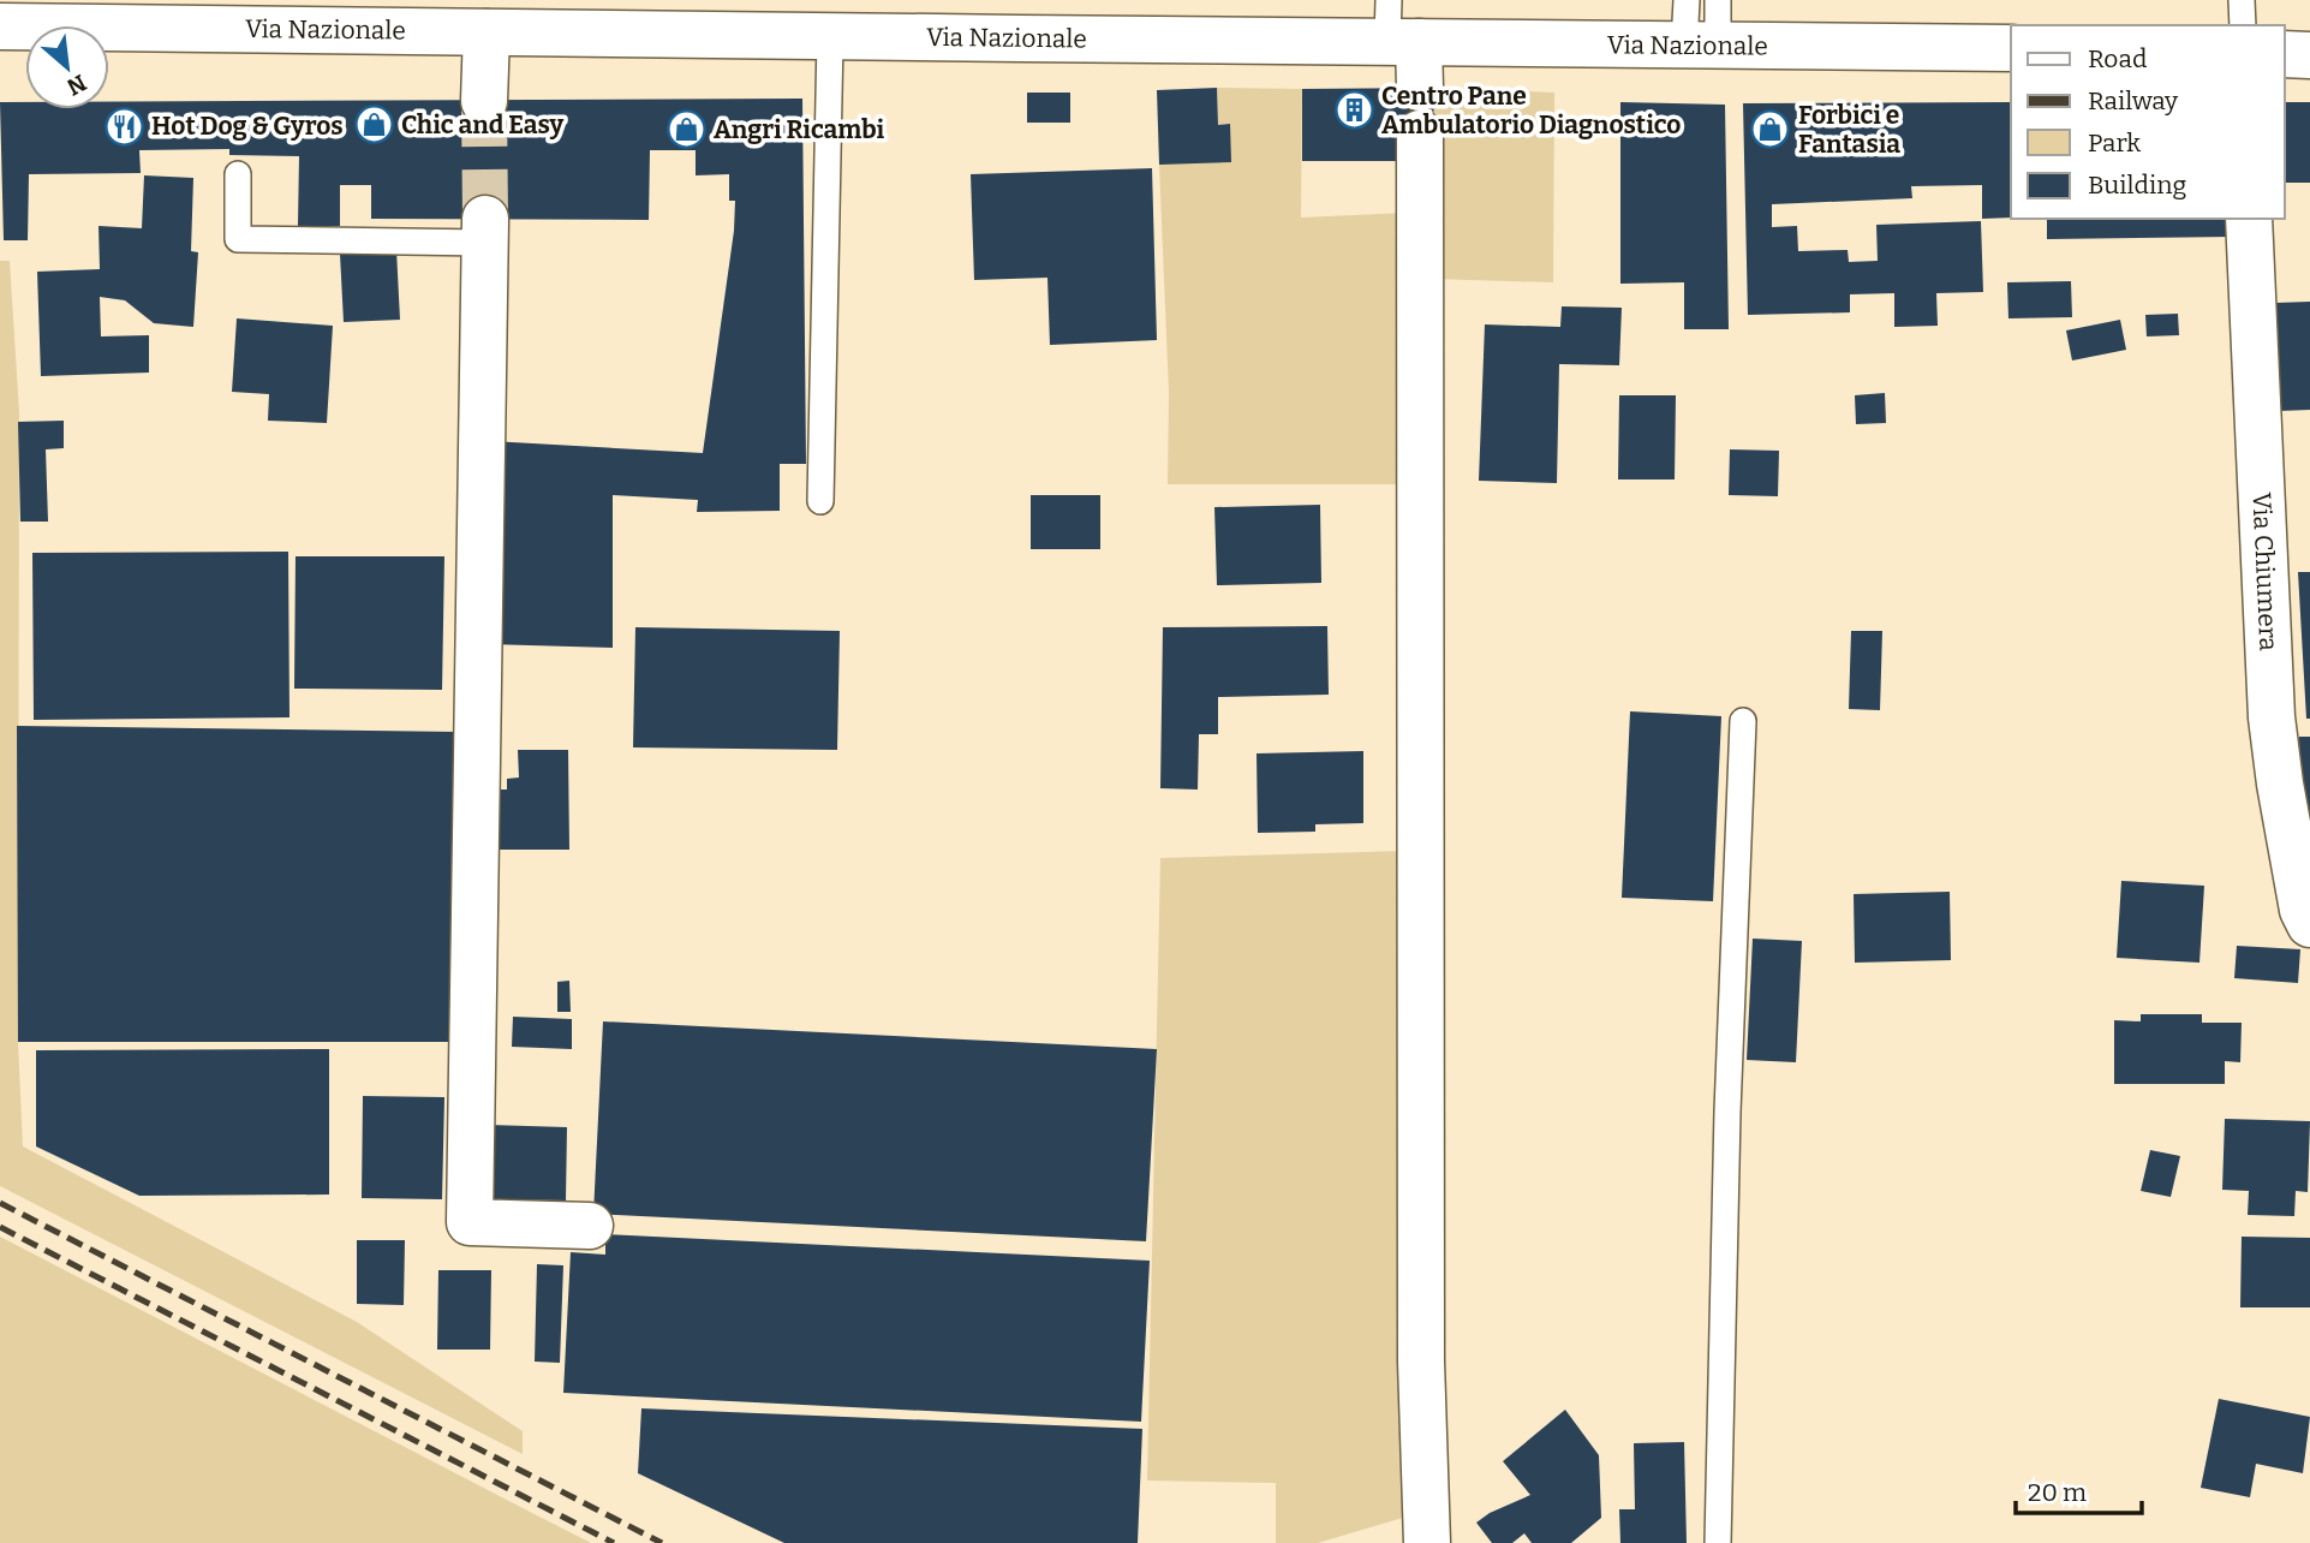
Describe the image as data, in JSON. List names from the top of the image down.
{
  "streets": {
    "street": ["Via Nazionale", "Via Chiumera"]
  },
  "places": {
    "building": ["Centro Pane Ambulatorio Diagnostico"],
    "shop": ["Chic and Easy", "Angri Ricambi", "Forbici e Fantasia"],
    "restaurant": ["Hot Dog & Gyros"]
  },
  "legend": [
    "Road",
    "Railway",
    "Park",
    "Building"
  ],
  "scale_bar": "20 m",
  "north": "bottom right"
}
